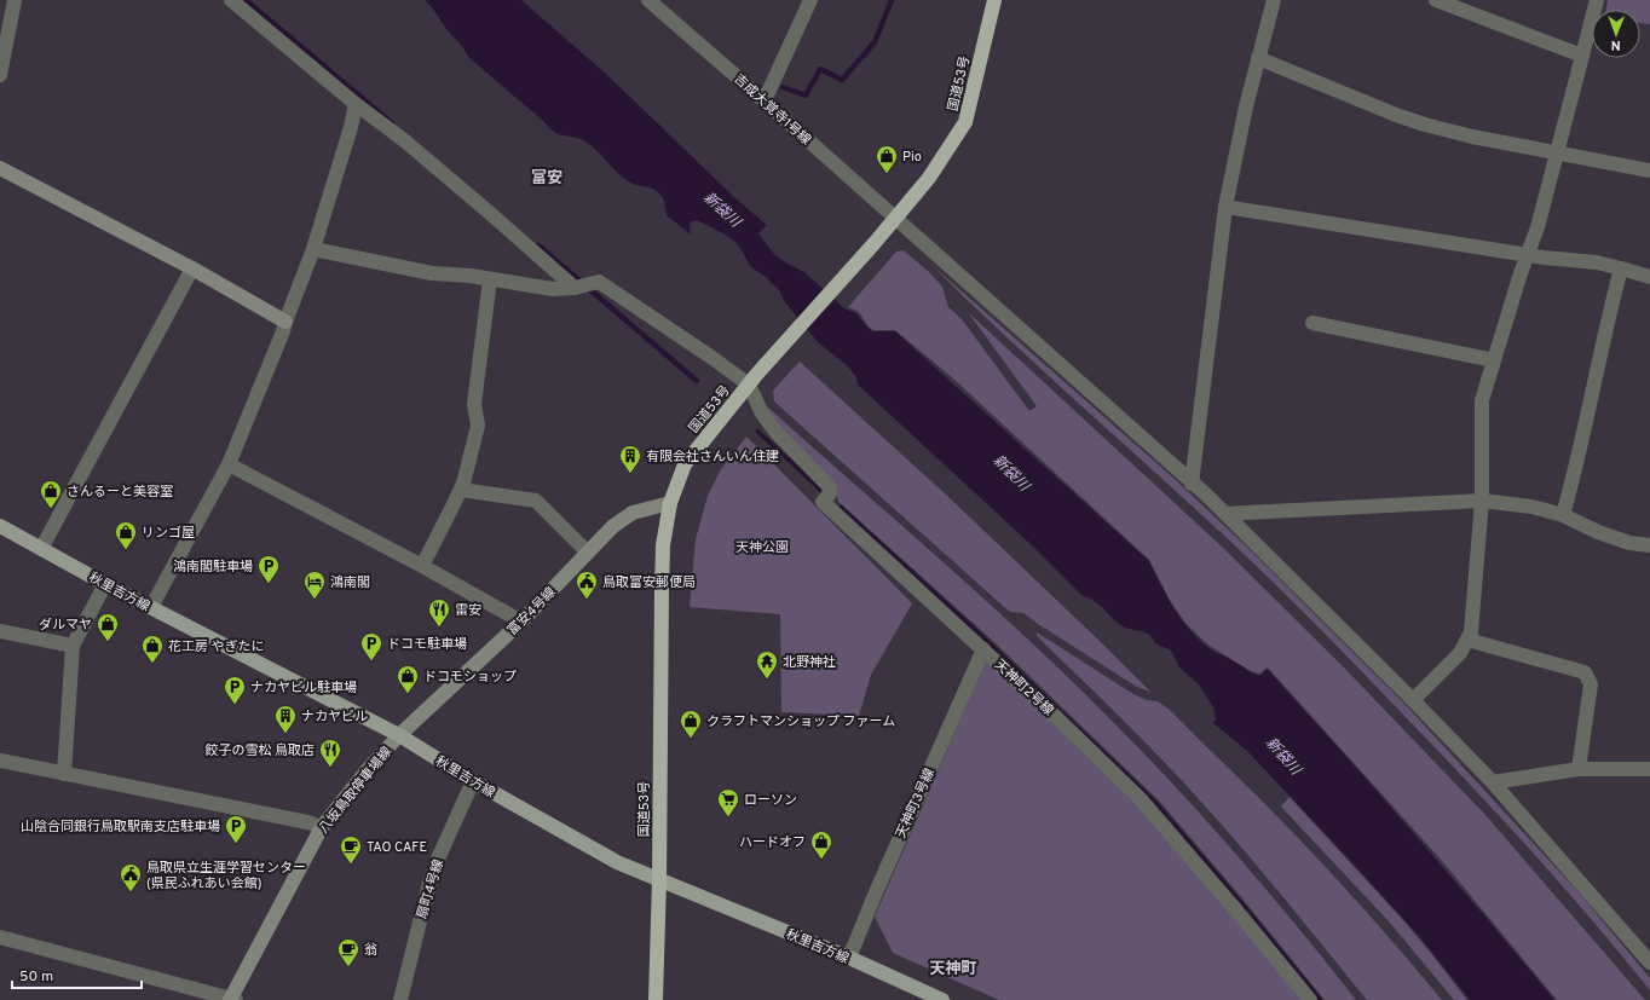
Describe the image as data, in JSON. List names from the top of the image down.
{
  "streets": {
    "highway": ["国道53号"],
    "main road": ["秋里吉方線"],
    "street": [
      "吉成大覚寺1号線",
      "富安4号線",
      "天神町2号線",
      "八坂鳥取停車場線",
      "天神町3号線",
      "扇町4号線"
    ]
  },
  "crossings": [
    ["国道53号", "吉成大覚寺1号線"],
    ["国道53号", "秋里吉方線"],
    ["国道53号", "富安4号線"],
    ["国道53号", "天神町2号線"],
    ["秋里吉方線", "富安4号線"],
    ["秋里吉方線", "八坂鳥取停車場線"],
    ["秋里吉方線", "天神町3号線"],
    ["秋里吉方線", "扇町4号線"],
    ["富安4号線", "八坂鳥取停車場線"],
    ["天神町2号線", "天神町3号線"]
  ],
  "districts": ["富安", "天神町"],
  "water": ["新袋川"],
  "parks": ["天神公園"],
  "places": {
    "shop": [
      "Pio",
      "さんるーと美容室",
      "リンゴ屋",
      "ダルマヤ",
      "花工房 やぎたに",
      "ドコモショップ",
      "クラフトマンショップ ファーム",
      "ハードオフ"
    ],
    "building": ["有限会社さんいん住建", "ナカヤビル"],
    "parking": [
      "鴻南閣駐車場",
      "ドコモ駐車場",
      "ナカヤビル駐車場",
      "山陰合同銀行鳥取駅南支店駐車場"
    ],
    "hotel": ["鴻南閣"],
    "public building": ["鳥取富安郵便局", "鳥取県立生涯学習センター (県民ふれあい会館)"],
    "restaurant": ["雷安", "餃子の雪松 鳥取店"],
    "temple": ["北野神社"],
    "supermarket": ["ローソン"],
    "cafe": ["TAO CAFE", "翁"]
  },
  "scale_bar": "50 m",
  "north": "bottom"
}
